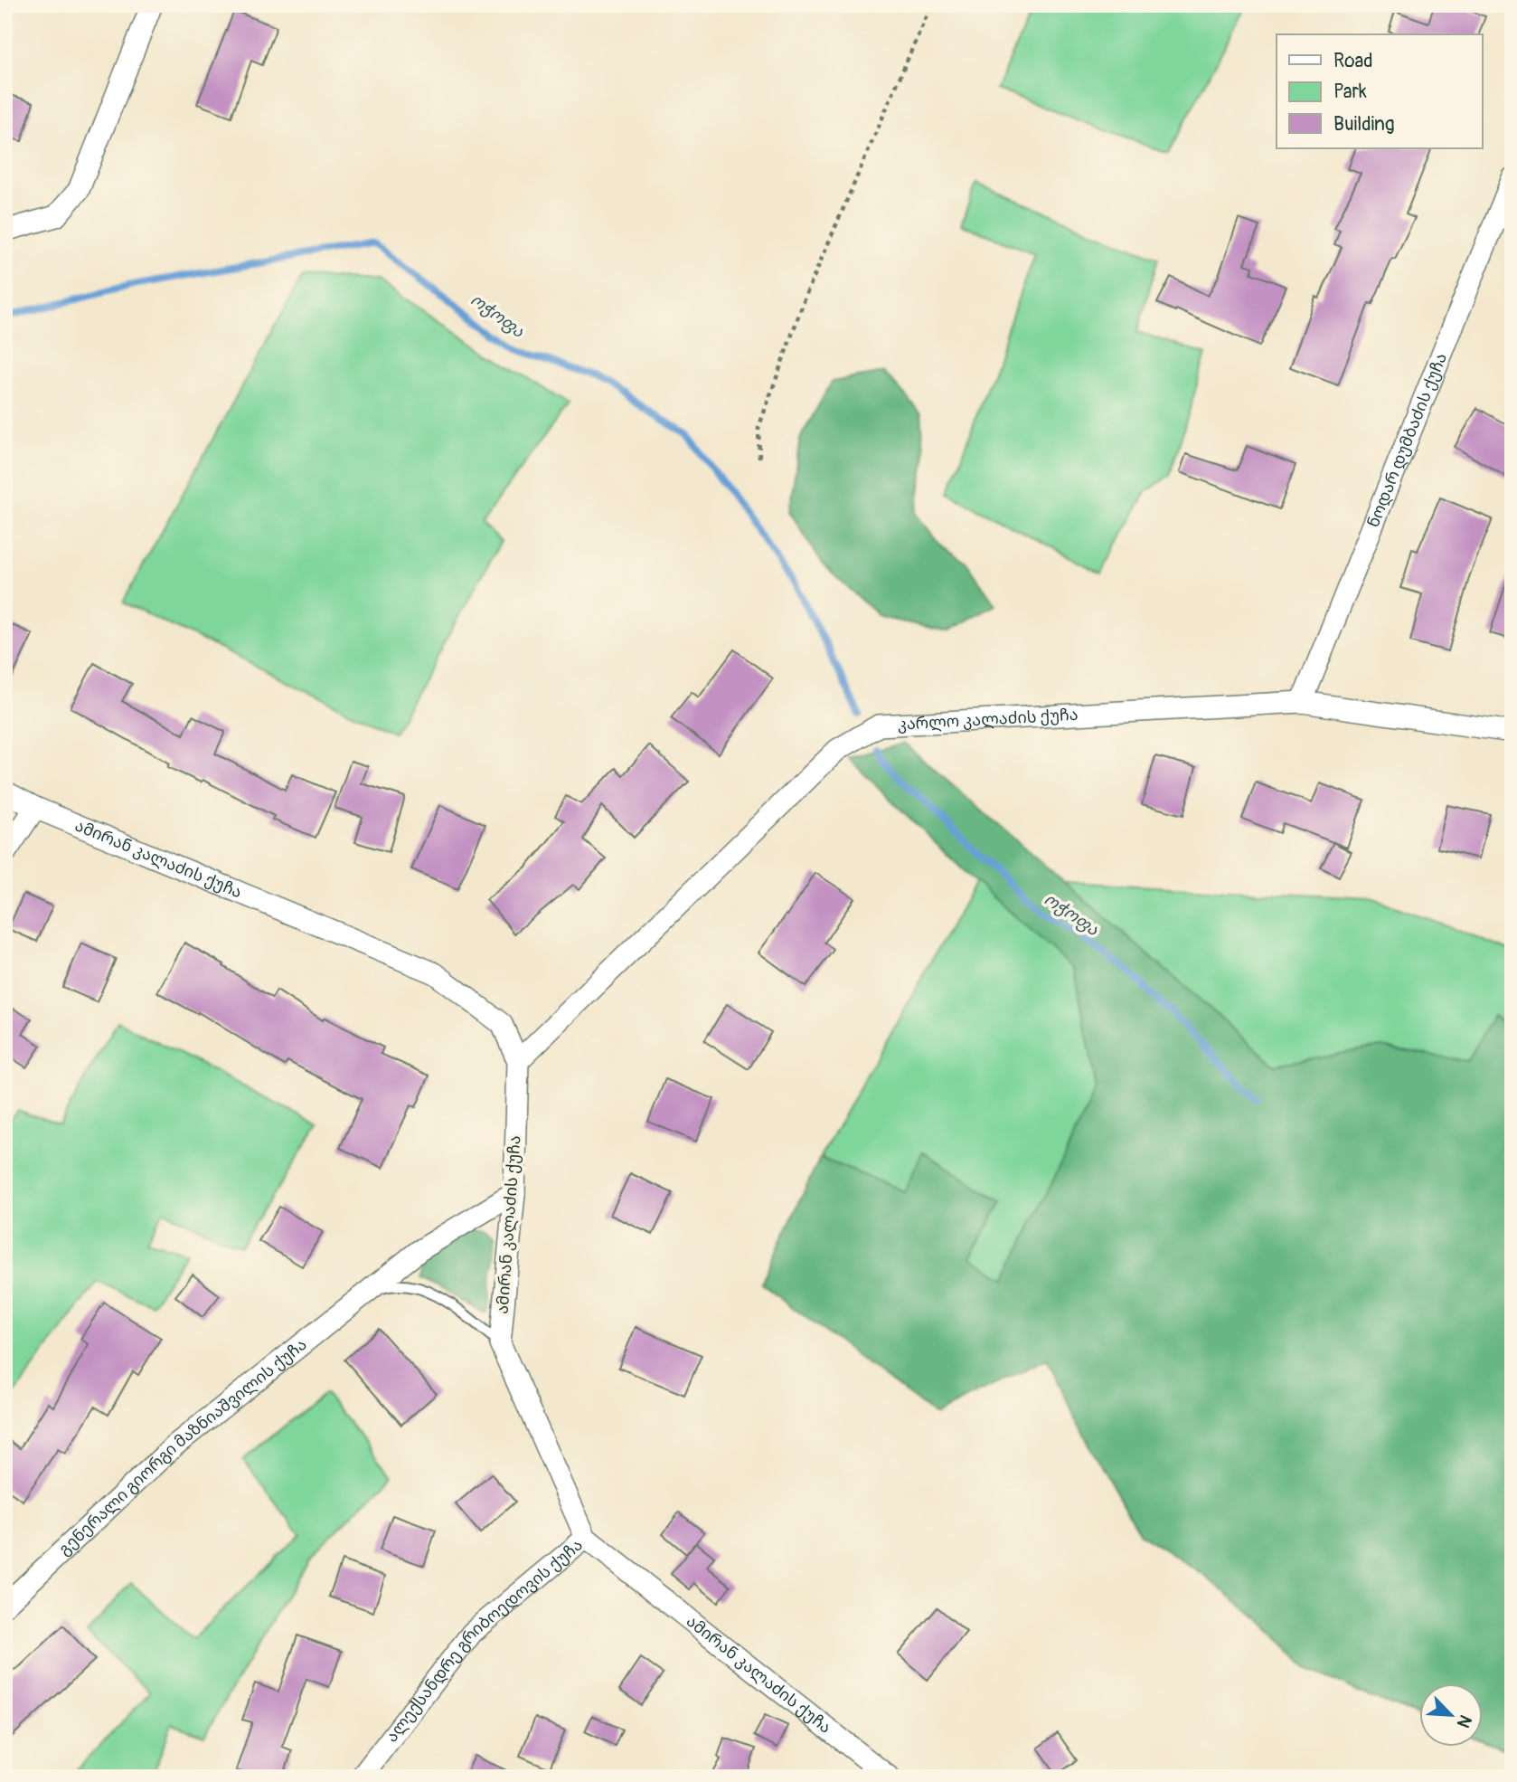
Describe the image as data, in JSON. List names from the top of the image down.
{
  "streets": {
    "street": [
      "ნოდარ დუმბაძის ქუჩა",
      "კარლო კალაძის ქუჩა",
      "ამირან კალაძის ქუჩა",
      "გენერალი გიორგი მაზნიაშვილის ქუჩა",
      "ალექსანდრე გრიბოედოვის ქუჩა"
    ]
  },
  "crossings": [
    ["ნოდარ დუმბაძის ქუჩა", "კარლო კალაძის ქუჩა"],
    ["კარლო კალაძის ქუჩა", "ამირან კალაძის ქუჩა"],
    ["ამირან კალაძის ქუჩა", "გენერალი გიორგი მაზნიაშვილის ქუჩა"],
    ["ამირან კალაძის ქუჩა", "ალექსანდრე გრიბოედოვის ქუჩა"]
  ],
  "water": ["ოჭოფა"],
  "legend": ["Road", "Park", "Building"],
  "north": "bottom right"
}
